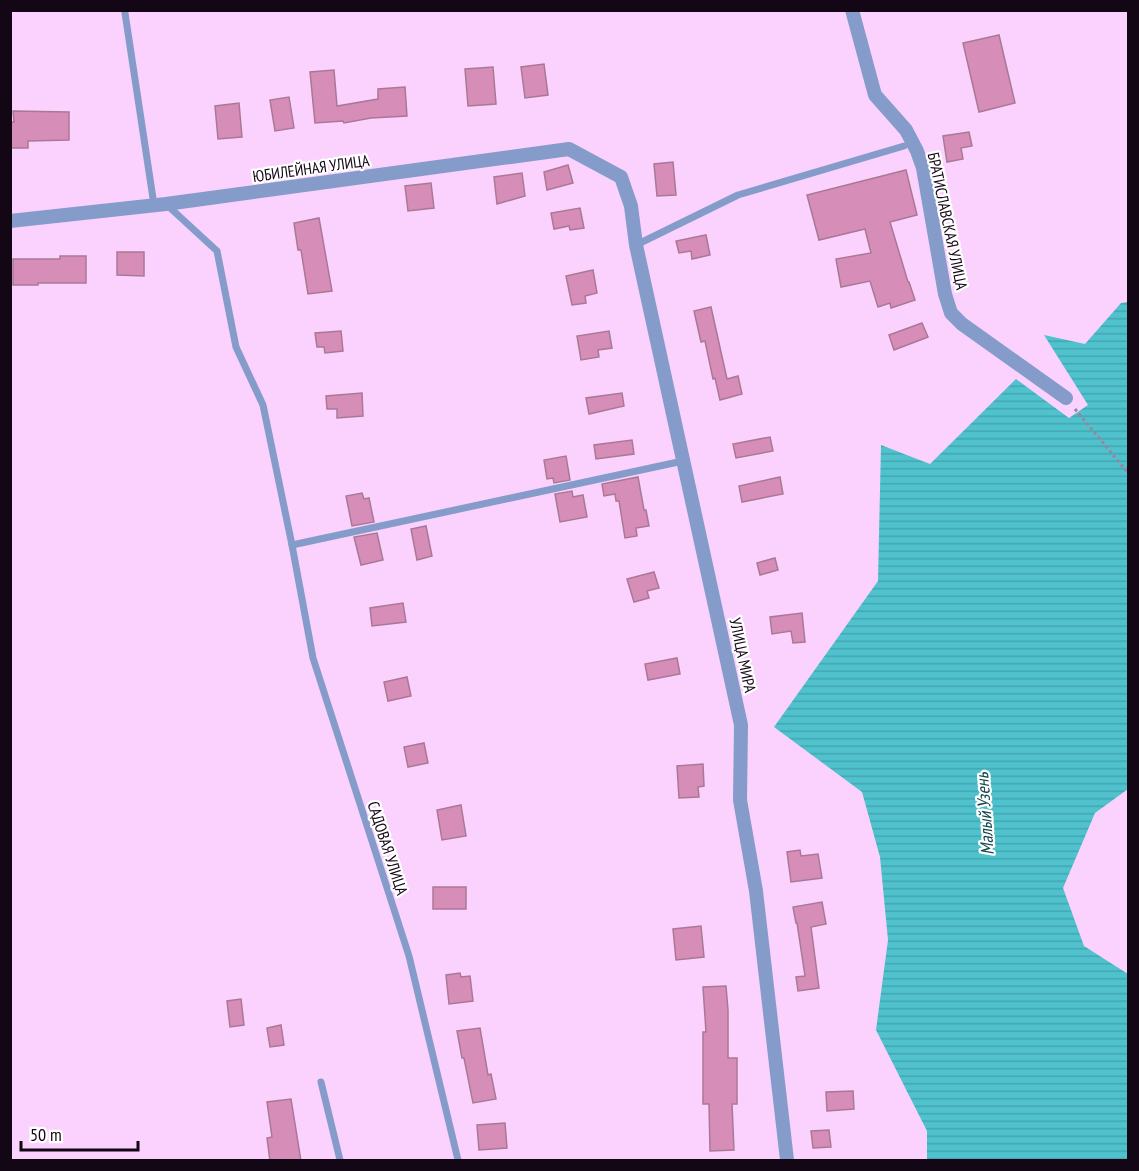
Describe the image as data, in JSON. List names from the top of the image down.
{
  "streets": {
    "street": ["ЮБИЛЕЙНАЯ УЛИЦА", "БРАТИСЛАВСКАЯ УЛИЦА", "УЛИЦА МИРА"],
    "lane": ["САДОВАЯ УЛИЦА"]
  },
  "crossings": [
    ["ЮБИЛЕЙНАЯ УЛИЦА", "УЛИЦА МИРА"],
    ["ЮБИЛЕЙНАЯ УЛИЦА", "САДОВАЯ УЛИЦА"]
  ],
  "water": ["Малый Узень"],
  "scale_bar": "50 m"
}
